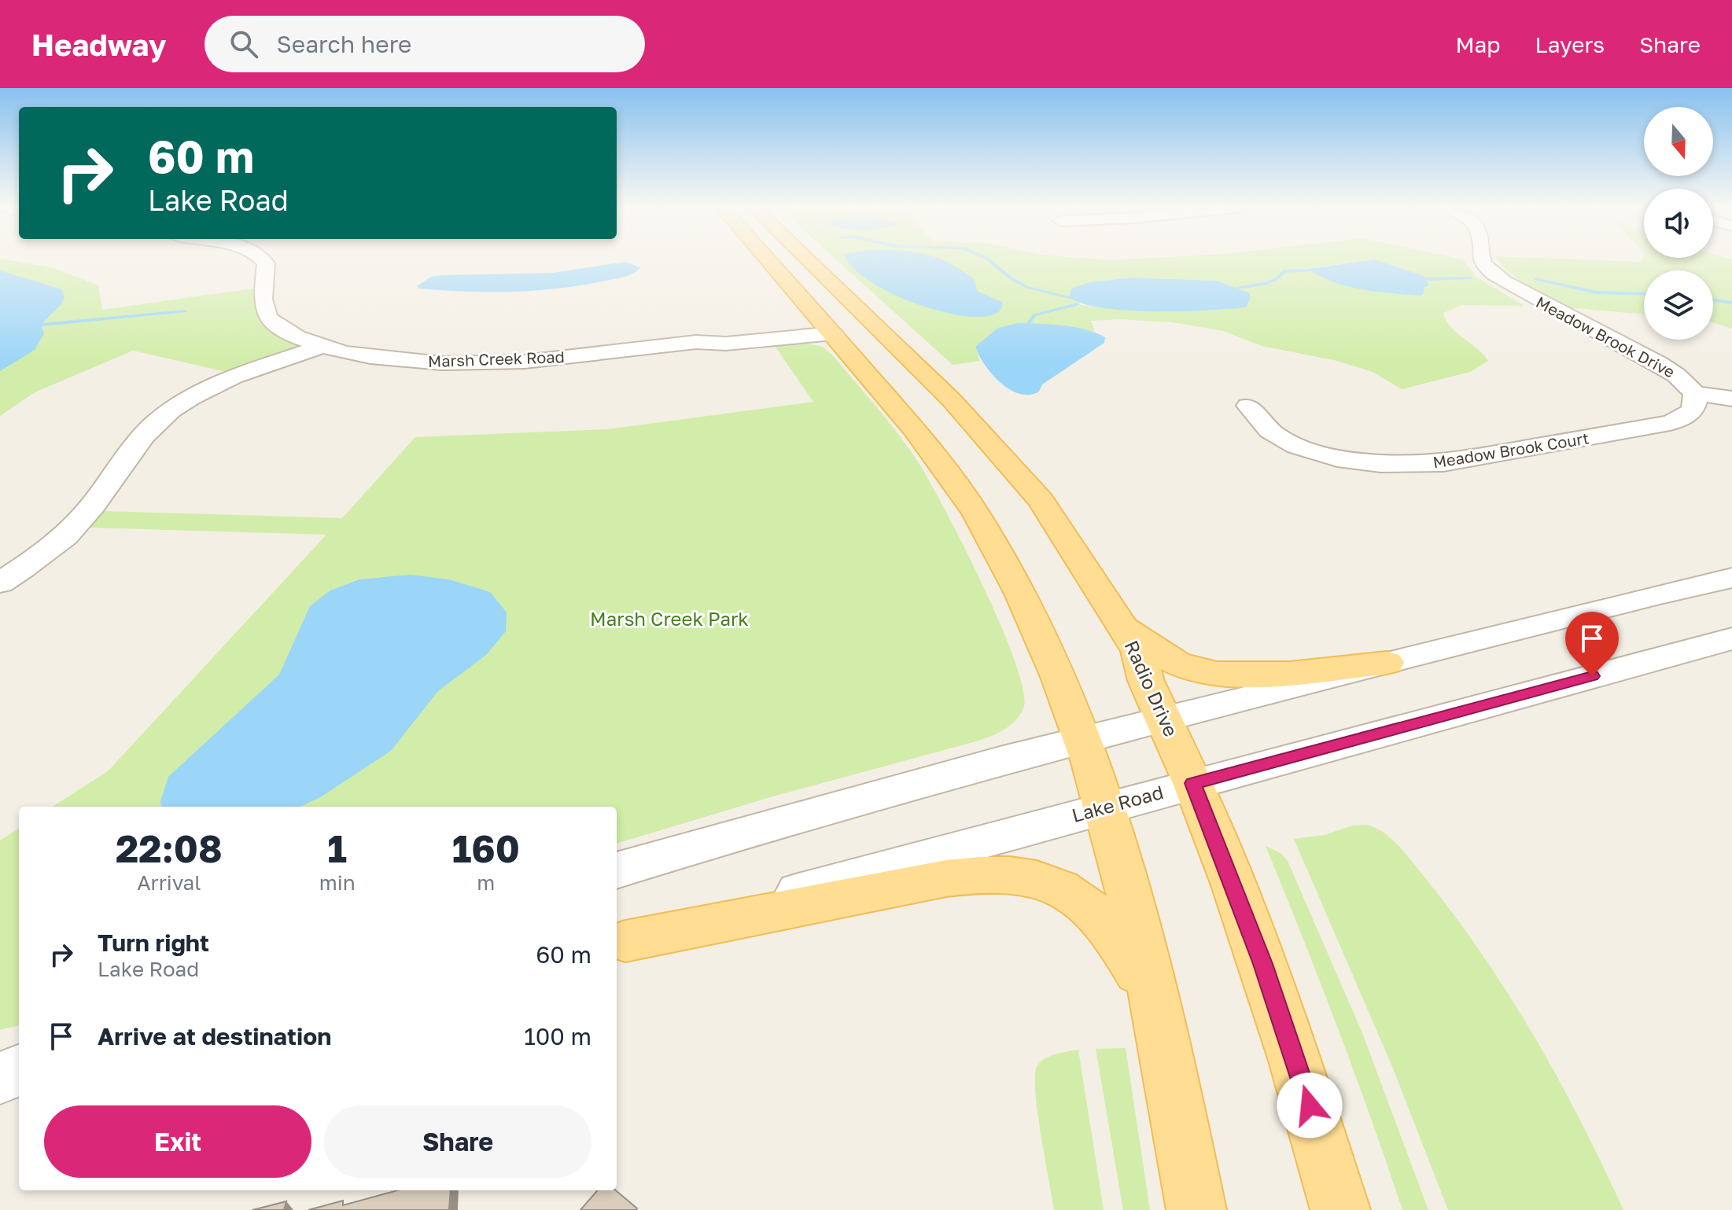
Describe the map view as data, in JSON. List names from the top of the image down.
{
  "streets": {
    "main road": ["Radio Drive"],
    "street": [
      "Meadow Brook Drive",
      "Marsh Creek Road",
      "Meadow Brook Court",
      "Lake Road"
    ]
  },
  "crossings": [
    ["Meadow Brook Drive", "Meadow Brook Court"],
    ["Radio Drive", "Lake Road"]
  ],
  "parks": ["Marsh Creek Park"],
  "north": "bottom",
  "page": {
    "header": "Headway",
    "search": "Search here",
    "nav": ["Map", "Layers", "Share"],
    "turn": ["60 m", "Lake Road"],
    "eta": [
      "22:08",
      "Arrival",
      "1",
      "min",
      "160",
      "m"
    ],
    "list": [
      {
        "name": "Turn right",
        "note": "Lake Road",
        "value": "60 m"
      },
      {
        "name": "Arrive at destination",
        "value": "100 m"
      }
    ],
    "buttons": ["Exit", "Share"]
  }
}
